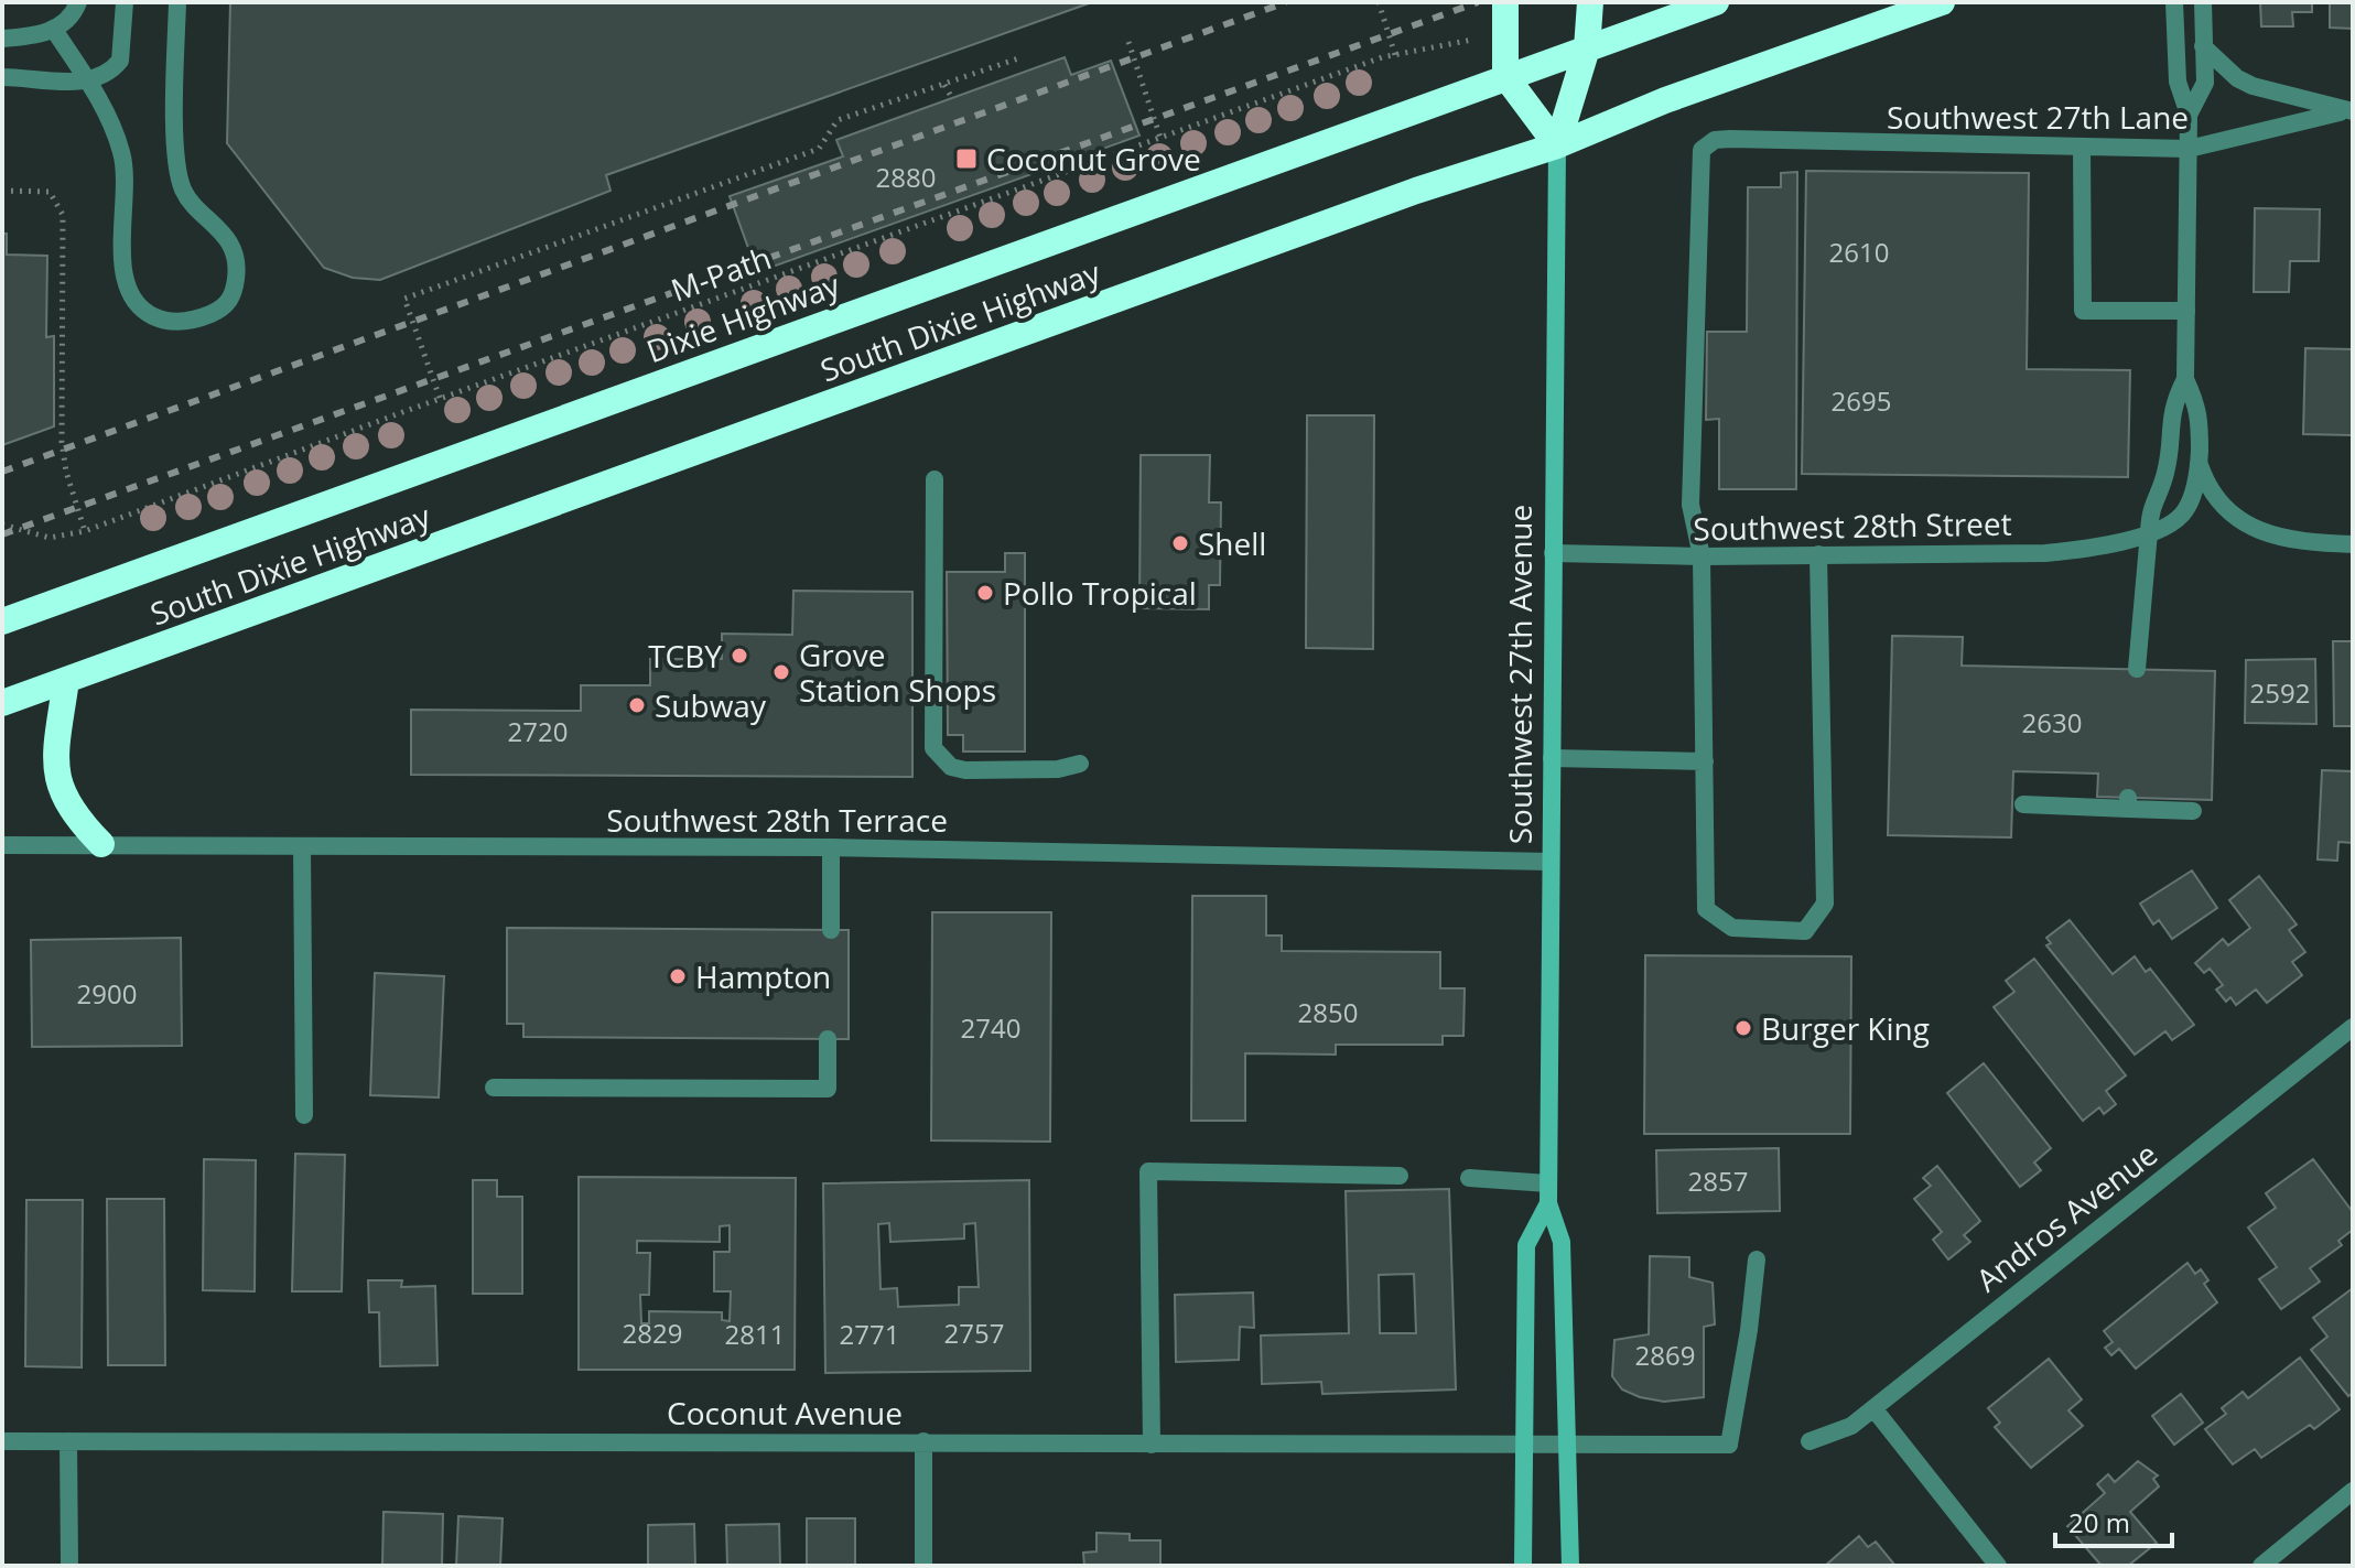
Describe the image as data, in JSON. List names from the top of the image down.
{
  "streets": {
    "highway": ["Dixie Highway", "South Dixie Highway", "Southwest 27th Avenue"],
    "street": [
      "Southwest 27th Lane",
      "Southwest 28th Street",
      "Southwest 28th Terrace",
      "Andros Avenue",
      "Coconut Avenue"
    ],
    "path": ["M-Path"]
  },
  "crossings": [
    ["Southwest 27th Lane", "Southwest 28th Street"],
    ["South Dixie Highway", "Southwest 27th Avenue"],
    ["Southwest 28th Street", "Southwest 27th Avenue"],
    ["Southwest 27th Avenue", "Southwest 28th Terrace"],
    ["Southwest 27th Avenue", "Coconut Avenue"]
  ],
  "places": {
    "transit": ["Coconut Grove"],
    "other": [
      "Shell",
      "Pollo Tropical",
      "TCBY",
      "Grove Station Shops",
      "Subway",
      "Hampton",
      "Burger King"
    ]
  },
  "house_numbers": [
    "2880",
    "2610",
    "2695",
    "2592",
    "2630",
    "2720",
    "2900",
    "2850",
    "2740",
    "2857",
    "2829",
    "2757",
    "2811",
    "2771",
    "2869"
  ],
  "scale_bar": "20 m"
}
